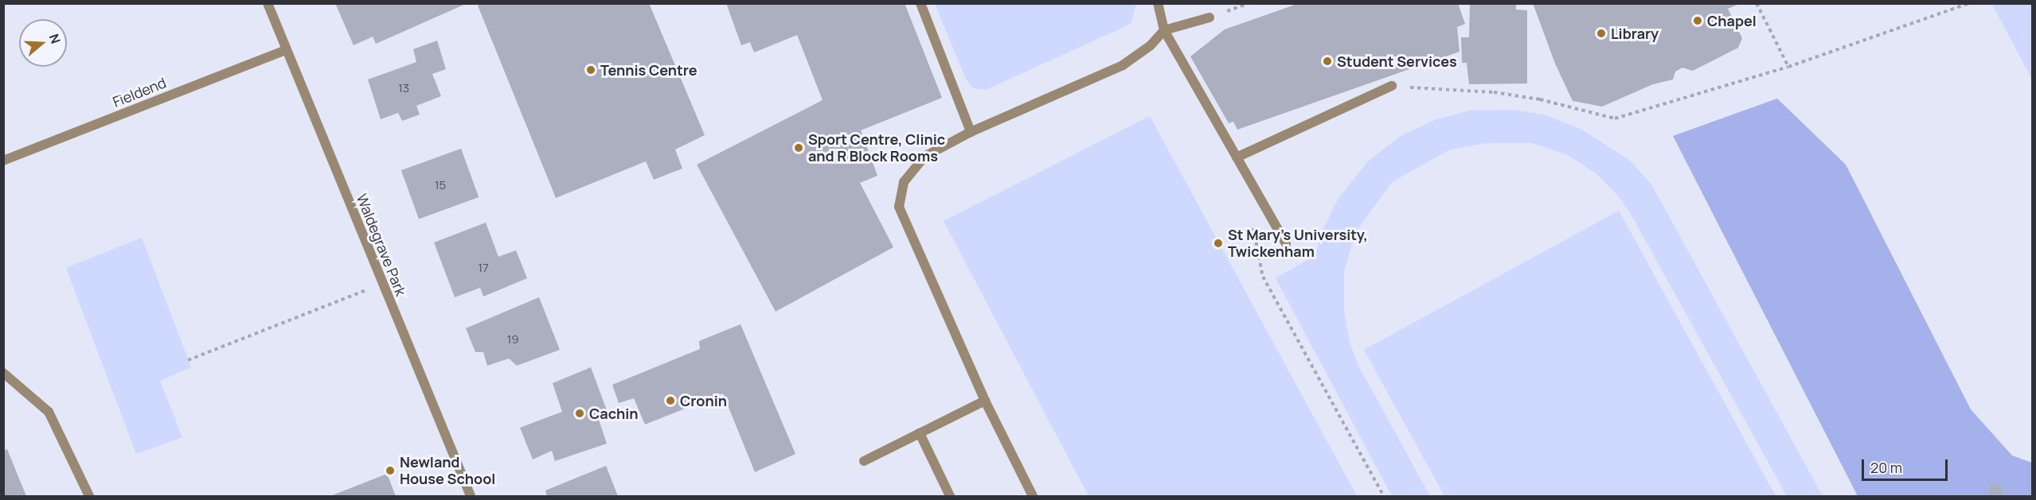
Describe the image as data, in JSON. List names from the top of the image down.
{
  "streets": {
    "street": ["Fieldend", "Waldegrave Park"]
  },
  "crossings": [
    ["Fieldend", "Waldegrave Park"]
  ],
  "places": [
    "Chapel",
    "Library",
    "Student Services",
    "Tennis Centre",
    "Sport Centre, Clinic and R Block Rooms",
    "St Mary's University, Twickenham",
    "Cronin",
    "Cachin",
    "Newland House School"
  ],
  "house_numbers": [
    "13",
    "15",
    "17",
    "19"
  ],
  "scale_bar": "20 m",
  "north": "right"
}
